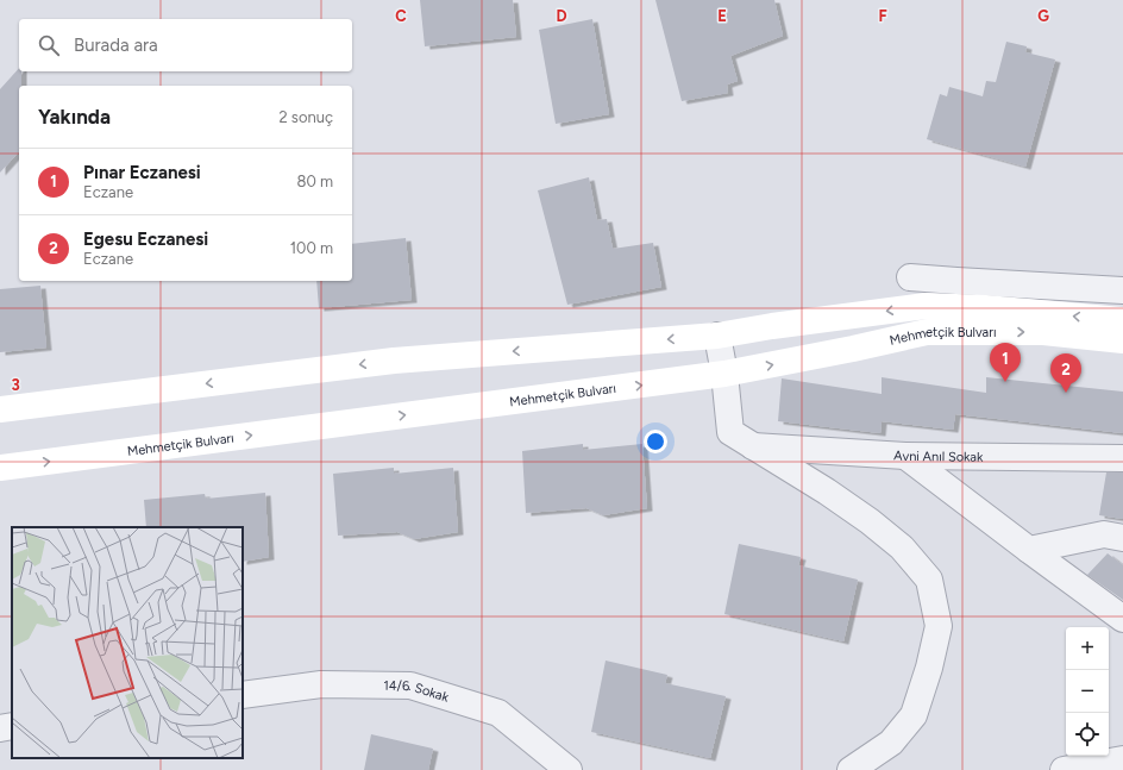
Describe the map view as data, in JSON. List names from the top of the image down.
{
  "streets": {
    "main road": ["Mehmetçik Bulvarı"],
    "street": ["Avni Anıl Sokak", "14/6. Sokak"]
  },
  "page": {
    "search": "Burada ara",
    "heading": ["Yakında", "2 sonuç"],
    "list": [
      {
        "mark": "1",
        "name": "Pınar Eczanesi",
        "note": "Eczane",
        "value": "80 m"
      },
      {
        "mark": "2",
        "name": "Egesu Eczanesi",
        "note": "Eczane",
        "value": "100 m"
      }
    ],
    "pins": ["1", "2"],
    "map_buttons": ["+", "−"]
  },
  "grid": {
    "columns": [
      "C",
      "D",
      "E",
      "F",
      "G"
    ],
    "rows": ["3"]
  }
}
